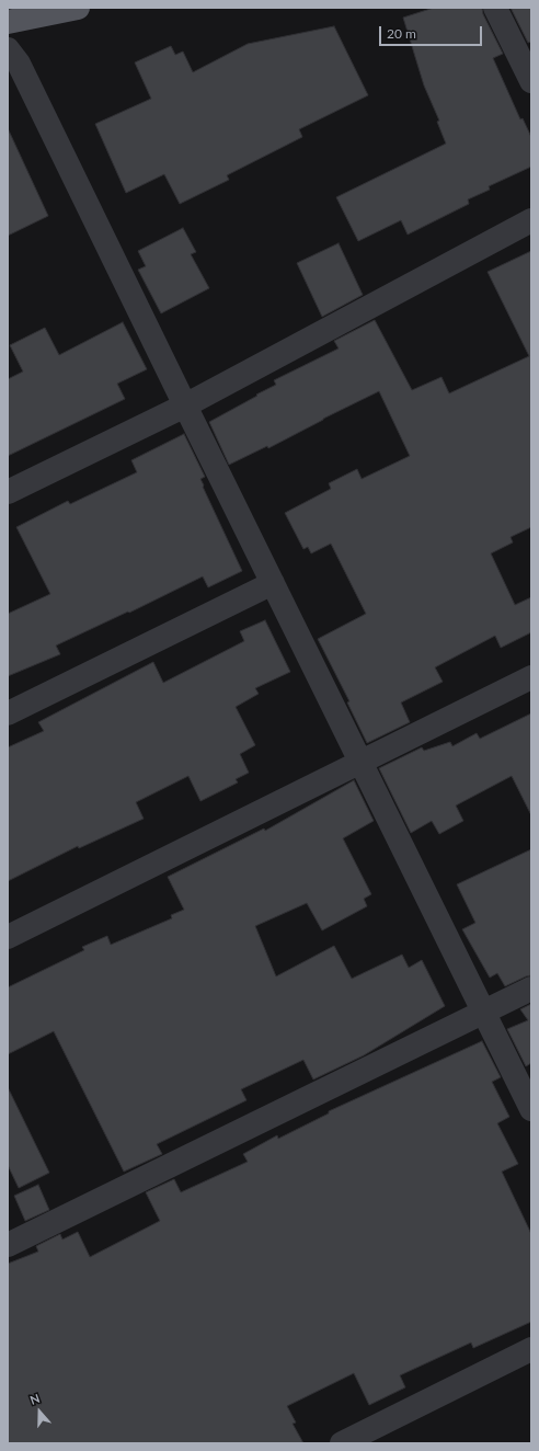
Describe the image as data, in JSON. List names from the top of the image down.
{
  "scale_bar": "20 m",
  "north": "top"
}
